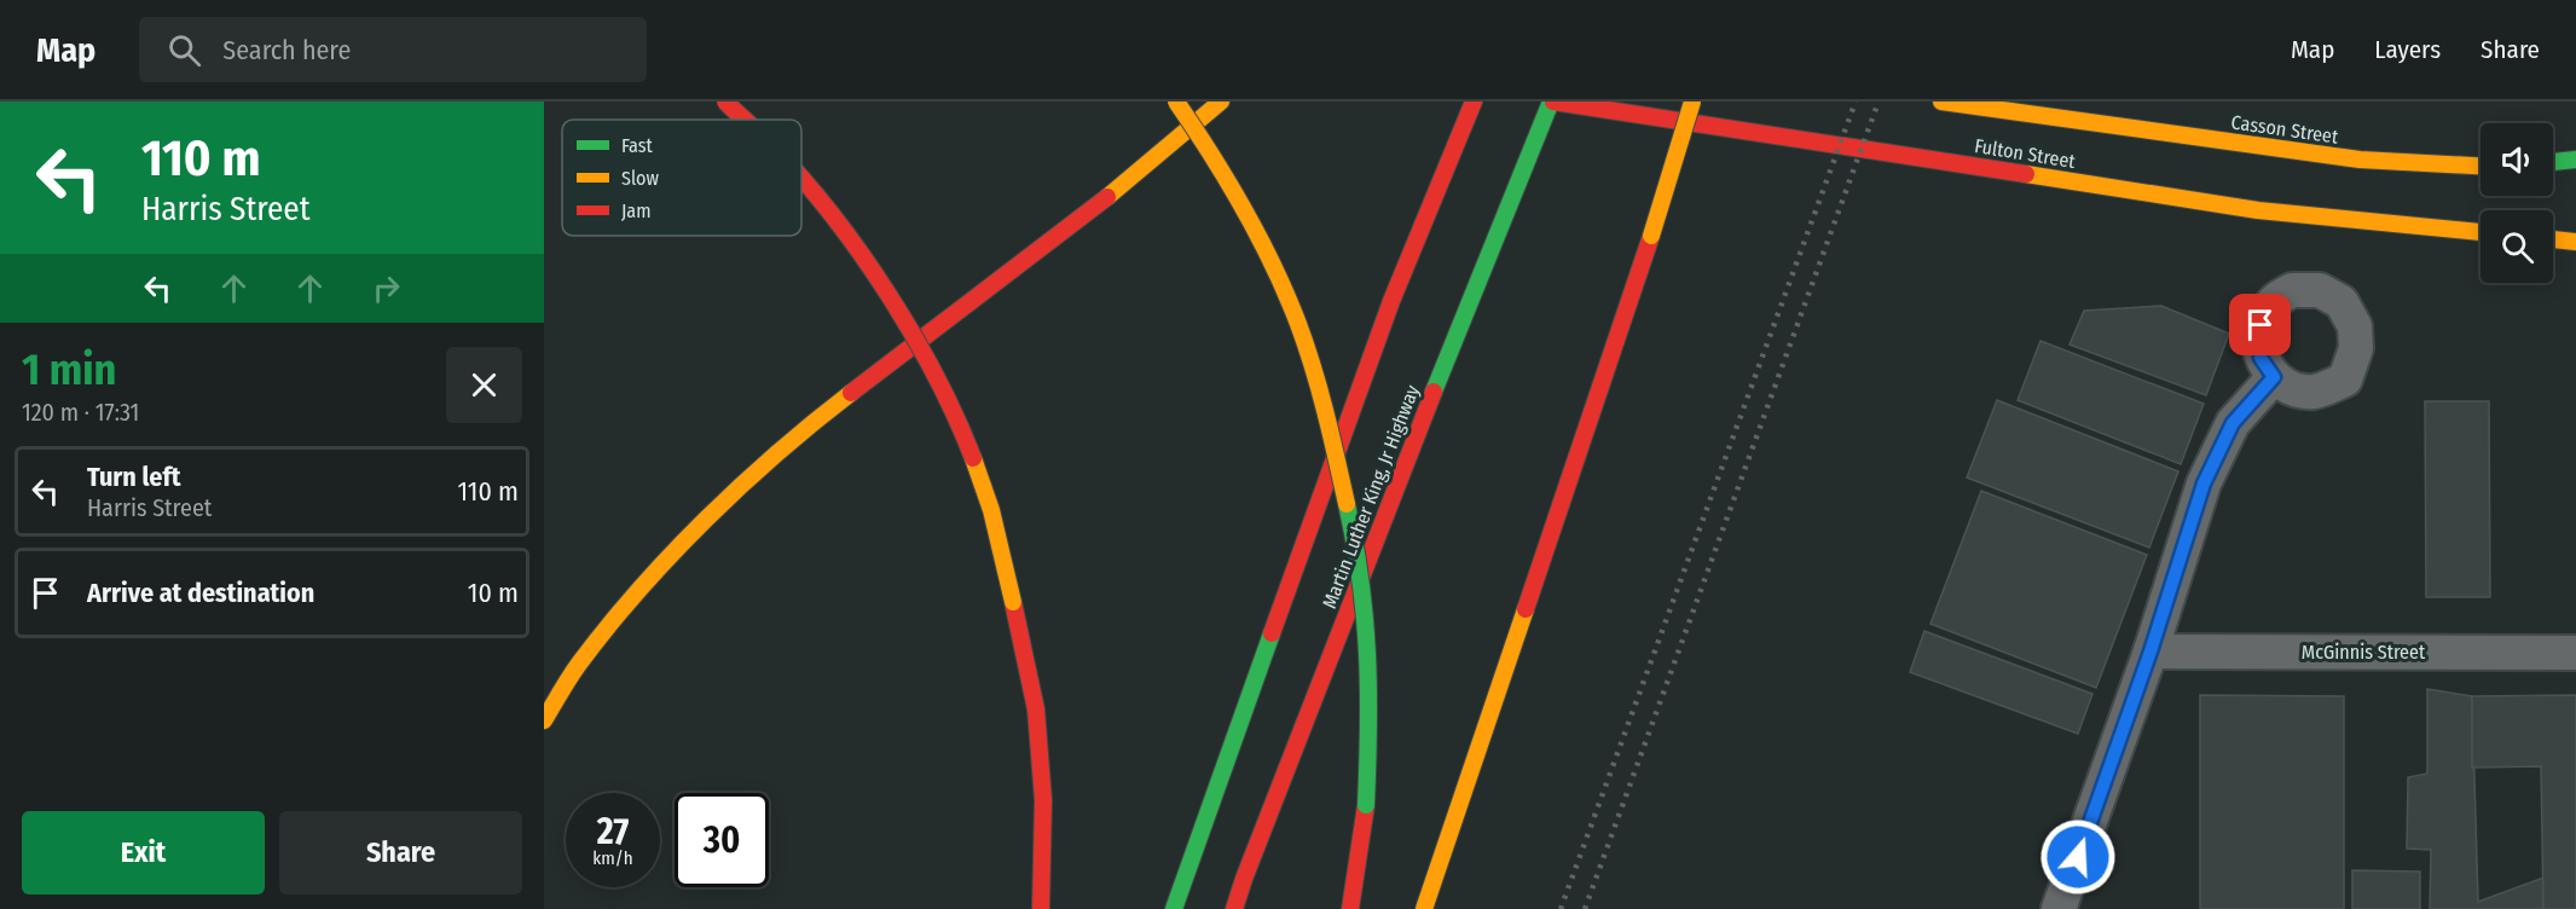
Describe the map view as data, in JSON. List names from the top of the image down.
{
  "streets": {
    "main road": ["Casson Street", "Fulton Street", "Martin Luther King, Jr Highway"],
    "street": ["McGinnis Street"]
  },
  "crossings": [
    ["Fulton Street", "Martin Luther King, Jr Highway"]
  ],
  "legend": ["Fast", "Slow", "Jam"],
  "page": {
    "header": "Map",
    "search": "Search here",
    "nav": ["Map", "Layers", "Share"],
    "turn": ["110 m", "Harris Street"],
    "heading": ["1 min", "120 m · 17:31"],
    "list": [
      {
        "name": "Turn left",
        "note": "Harris Street",
        "value": "110 m"
      },
      {
        "name": "Arrive at destination",
        "value": "10 m"
      }
    ],
    "speed": "27 km/h",
    "limit": "30",
    "buttons": ["Exit", "Share"]
  }
}
